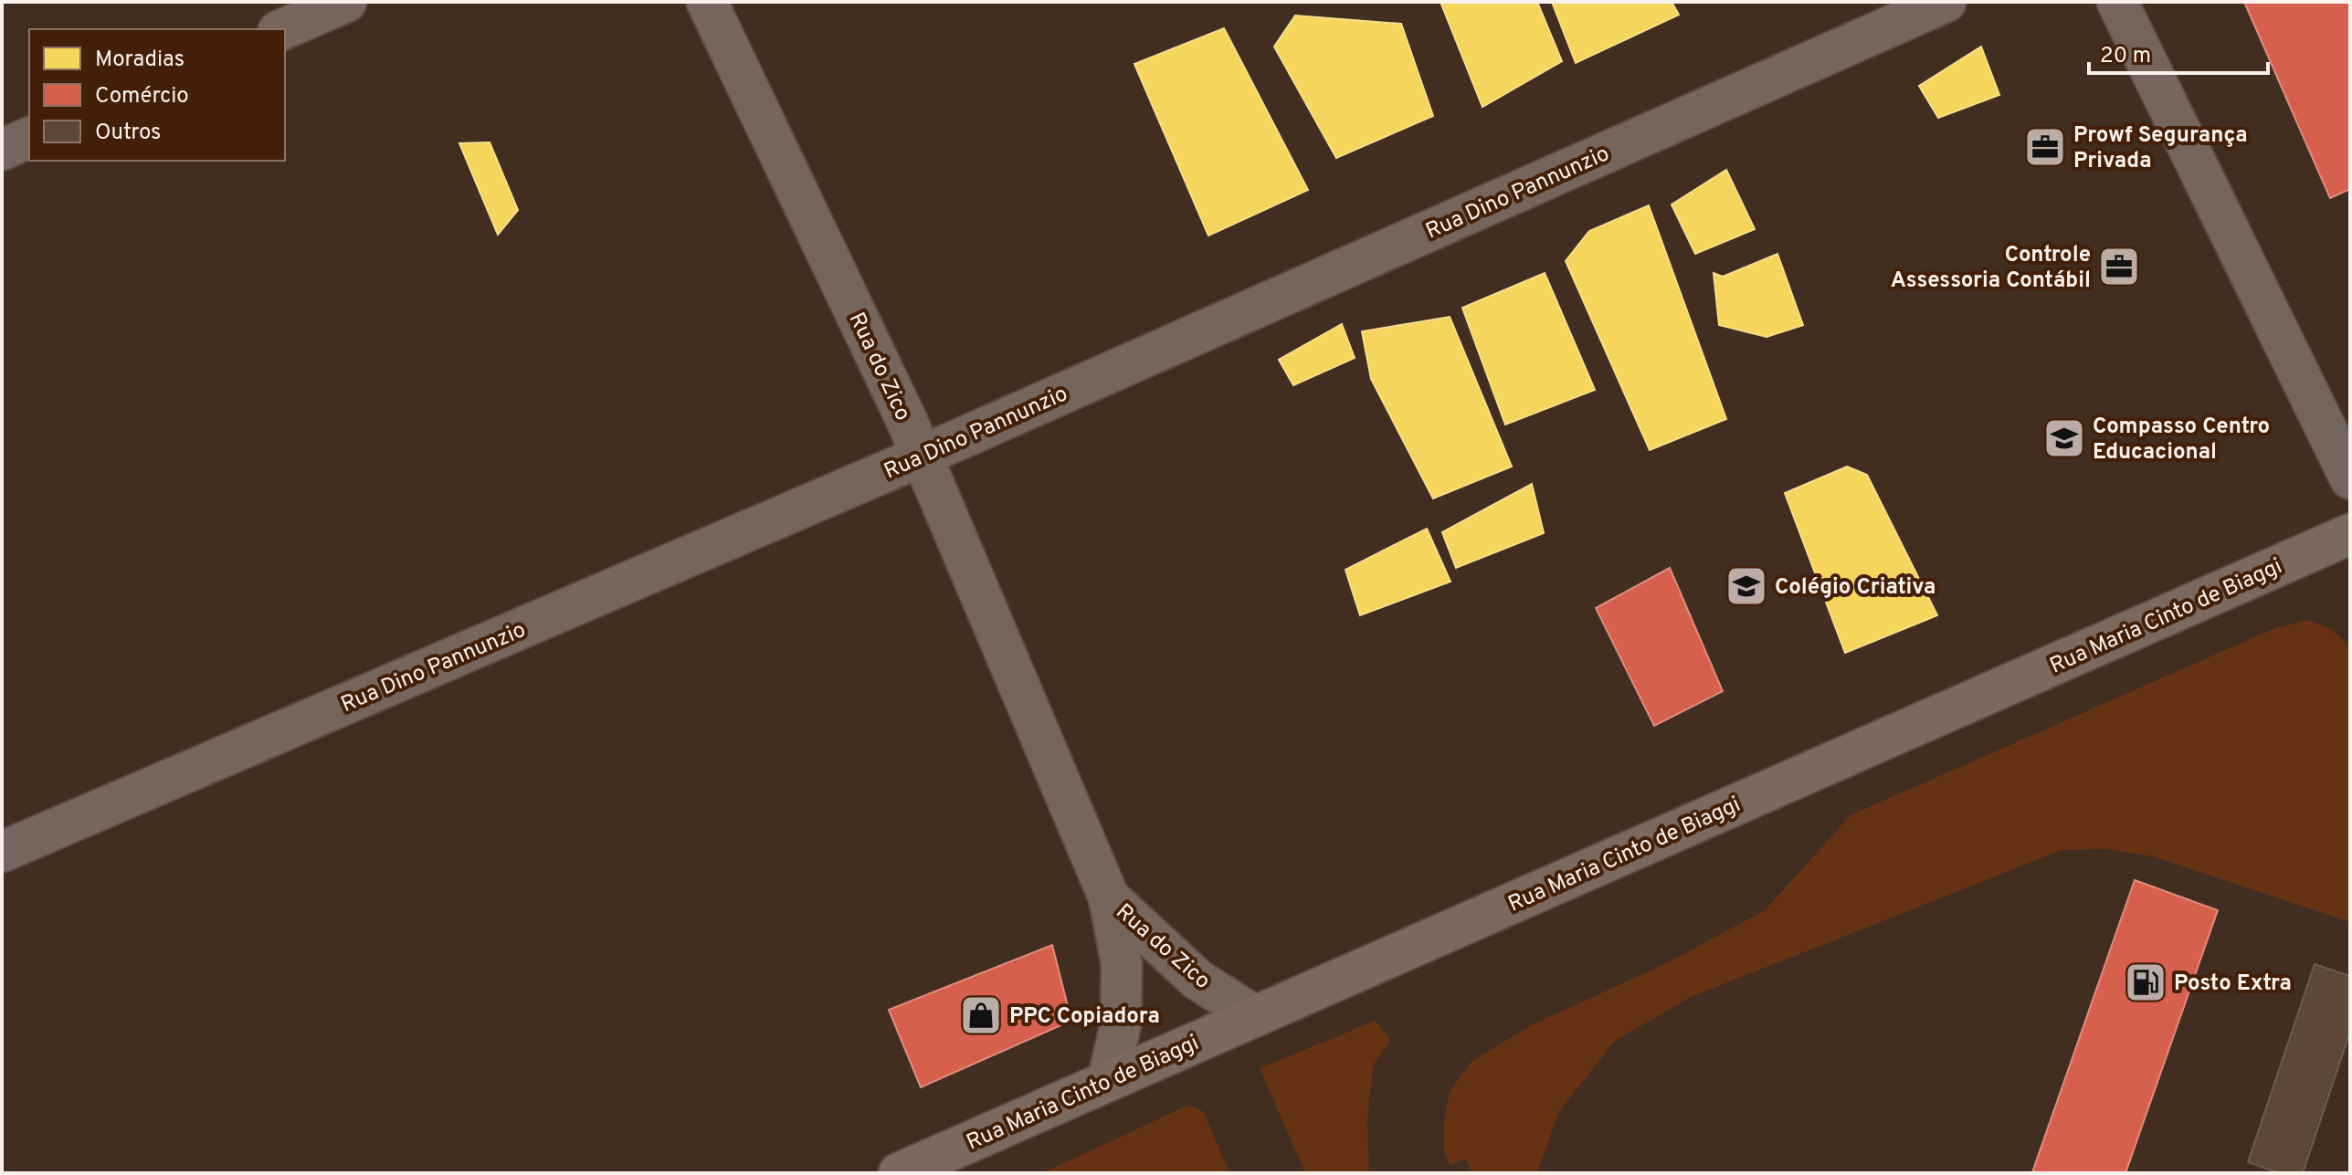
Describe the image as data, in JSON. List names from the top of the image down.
{
  "streets": {
    "main road": ["Rua Maria Cinto de Biaggi"],
    "street": ["Rua Dino Pannunzio", "Rua do Zico"]
  },
  "crossings": [
    ["Rua Dino Pannunzio", "Rua do Zico"],
    ["Rua do Zico", "Rua Maria Cinto de Biaggi"]
  ],
  "places": {
    "office": ["Prowf Segurança Privada", "Controle Assessoria Contábil"],
    "school or university": ["Compasso Centro Educacional", "Colégio Criativa"],
    "fuel station": ["Posto Extra"],
    "shop": ["PPC Copiadora"]
  },
  "legend": ["Moradias", "Comércio", "Outros"],
  "scale_bar": "20 m"
}
